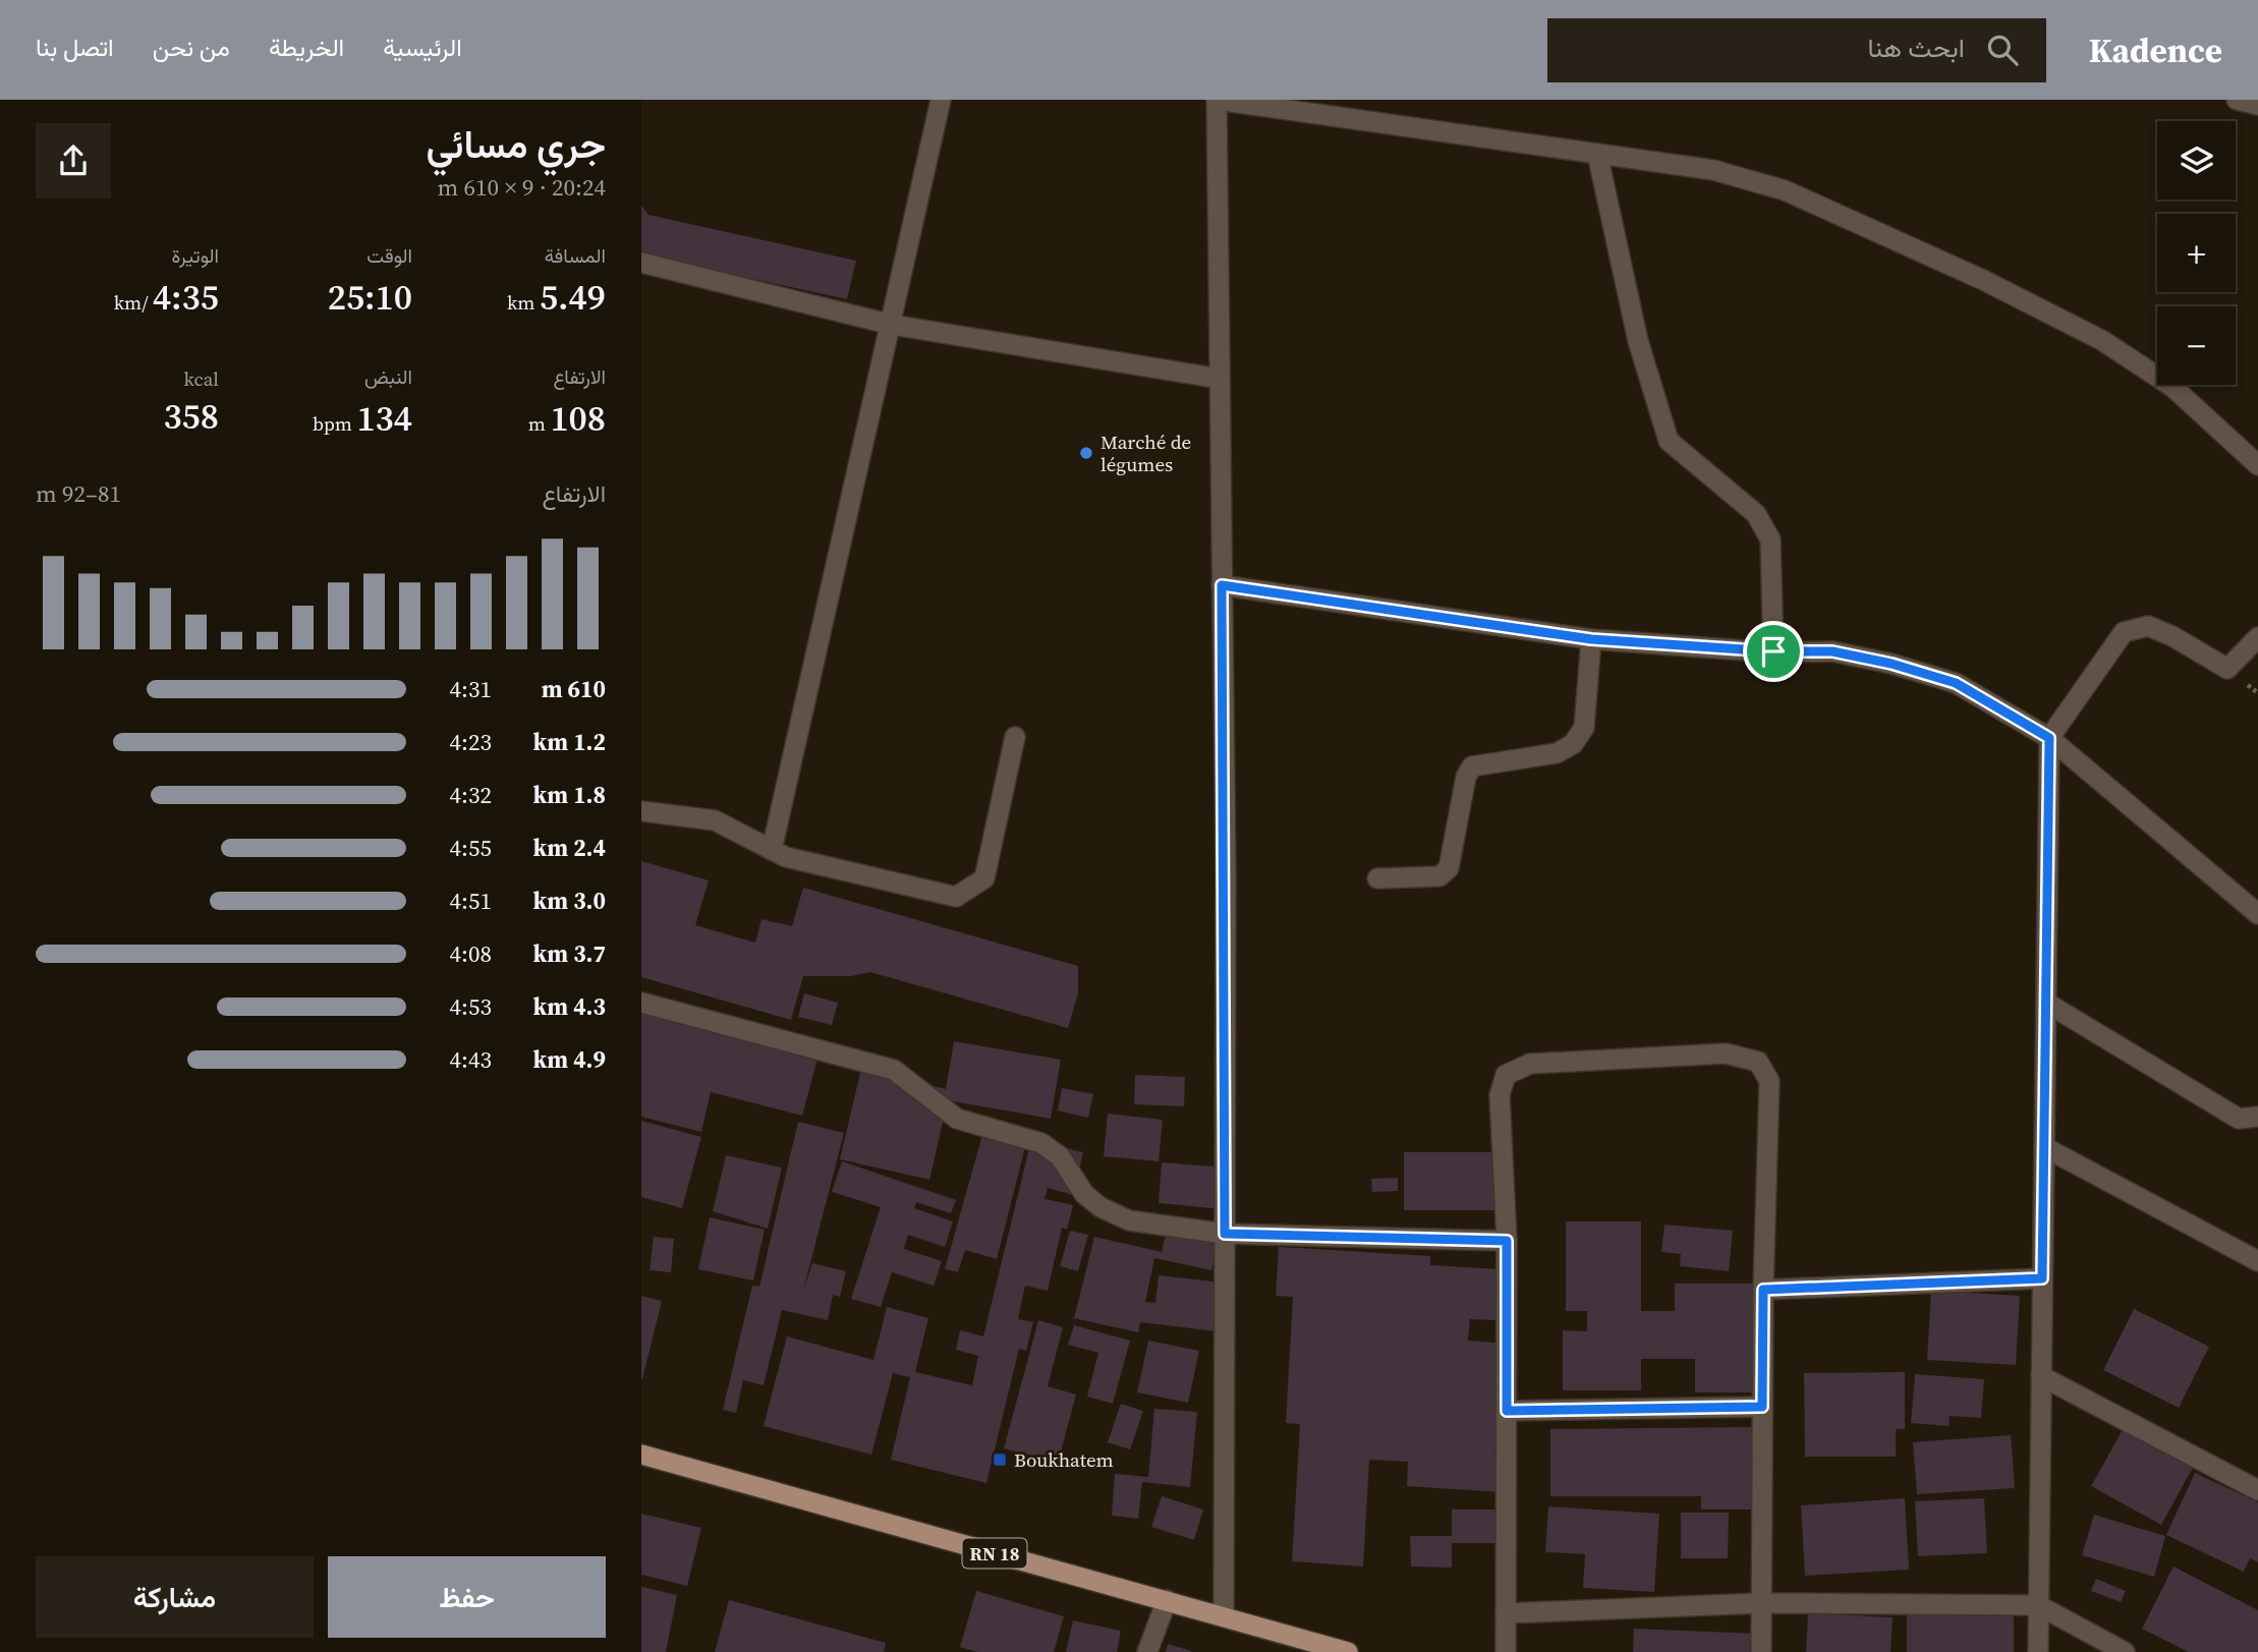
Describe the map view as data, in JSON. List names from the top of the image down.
{
  "streets": {
    "main road": ["RN 18"]
  },
  "places": {
    "other": ["Marché de légumes"],
    "transit": ["Boukhatem"]
  },
  "page": {
    "header": "Kadence",
    "search": "ابحث هنا",
    "nav": [
      "الرئيسية",
      "الخريطة",
      "من نحن",
      "اتصل بنا"
    ],
    "heading": ["جري مسائي", "20:24 · 9 × 610 m"],
    "map_buttons": ["+", "−"],
    "stats": [
      ["المسافة", "5.49 km"],
      ["الوقت", "25:10"],
      ["الوتيرة", "4:35 /km"],
      ["الارتفاع", "108 m"],
      ["النبض", "134 bpm"],
      ["kcal", "358"]
    ],
    "chart": ["الارتفاع", "81–92 m"],
    "list": [
      {
        "name": "610 m",
        "note": "4:31"
      },
      {
        "name": "1.2 km",
        "note": "4:23"
      },
      {
        "name": "1.8 km",
        "note": "4:32"
      },
      {
        "name": "2.4 km",
        "note": "4:55"
      },
      {
        "name": "3.0 km",
        "note": "4:51"
      },
      {
        "name": "3.7 km",
        "note": "4:08"
      },
      {
        "name": "4.3 km",
        "note": "4:53"
      },
      {
        "name": "4.9 km",
        "note": "4:43"
      }
    ],
    "buttons": ["حفظ", "مشاركة"]
  }
}
